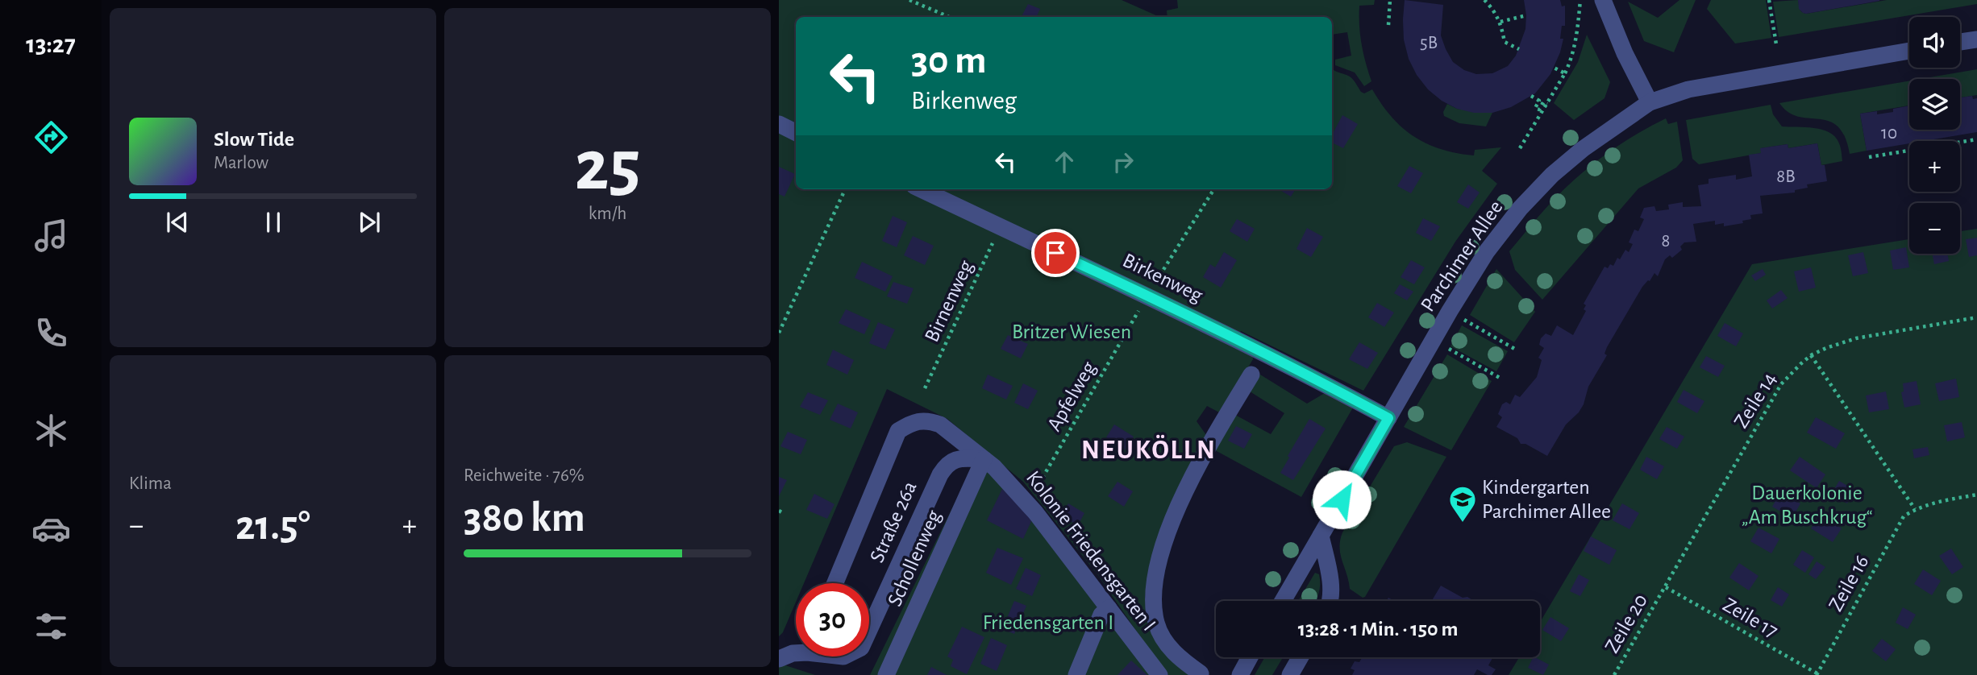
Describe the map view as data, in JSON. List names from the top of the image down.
{
  "streets": {
    "street": [
      "Parchimer Allee",
      "Birkenweg",
      "Straße 26a",
      "Kolonie Friedensgarten I",
      "Schollenweg"
    ],
    "path": [
      "Birnenweg",
      "Apfelweg",
      "Zeile 14",
      "Zeile 16",
      "Zeile 17",
      "Zeile 20"
    ]
  },
  "crossings": [
    ["Parchimer Allee", "Birkenweg"],
    ["Birkenweg", "Birnenweg"],
    ["Birkenweg", "Apfelweg"],
    ["Zeile 14", "Zeile 17"],
    ["Zeile 14", "Zeile 20"],
    ["Straße 26a", "Kolonie Friedensgarten I"],
    ["Straße 26a", "Schollenweg"],
    ["Kolonie Friedensgarten I", "Schollenweg"],
    ["Zeile 16", "Zeile 17"],
    ["Zeile 17", "Zeile 20"]
  ],
  "districts": ["NEUKÖLLN"],
  "parks": ["Britzer Wiesen", "Dauerkolonie „Am Buschkrug“", "Friedensgarten I"],
  "places": {
    "school or university": ["Kindergarten Parchimer Allee"]
  },
  "house_numbers": [
    "5B",
    "10",
    "8B",
    "8"
  ],
  "page": {
    "tabs": "13:27",
    "tile": [
      ["25", "km/h"],
      "Klima",
      ["Reichweite · 76%", "380 km"]
    ],
    "map_buttons": ["+", "−"],
    "turn": ["30 m", "Birkenweg"],
    "song": ["Slow Tide", "Marlow"],
    "heat": ["−", "21.5°", "+"],
    "limit": "30",
    "trip": "13:28 · 1 Min. · 150 m"
  }
}
